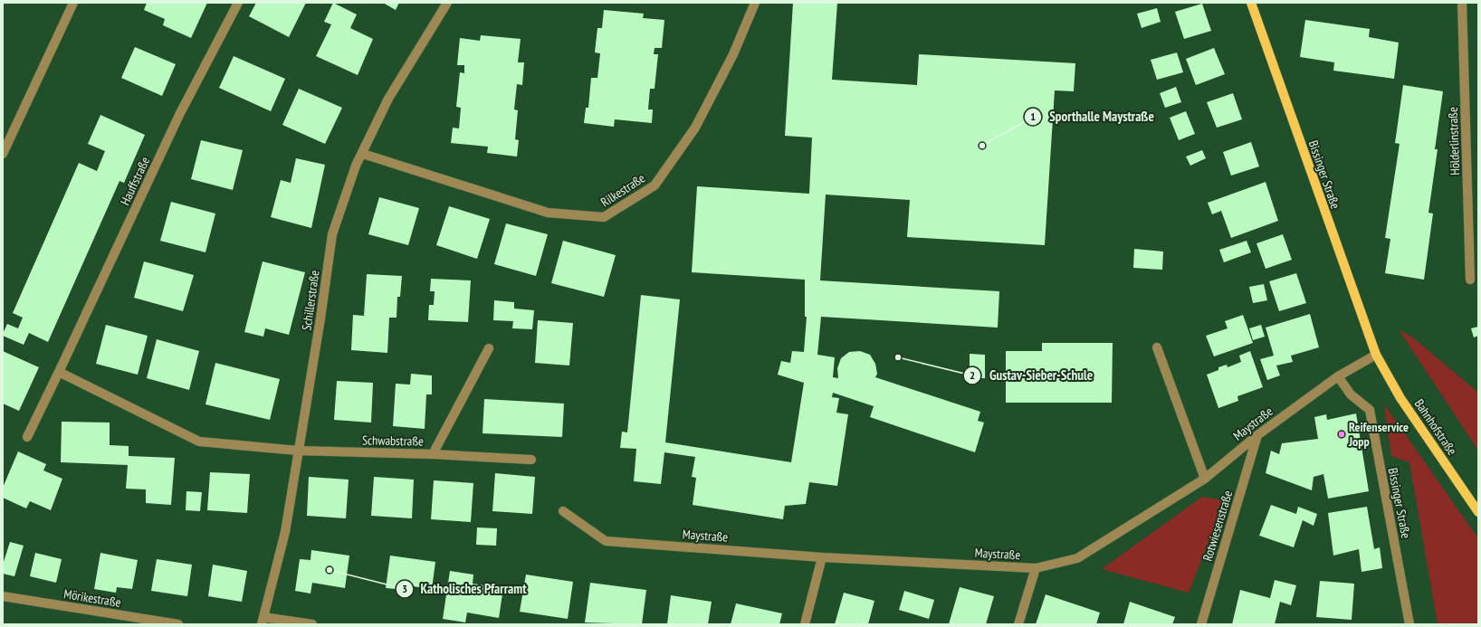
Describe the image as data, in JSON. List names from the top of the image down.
{
  "streets": {
    "main road": ["Bissinger Straße", "Bahnhofstraße"],
    "street": [
      "Hölderlinstraße",
      "Hauffstraße",
      "Rilkestraße",
      "Schillerstraße",
      "Maystraße",
      "Schwabstraße",
      "Rotwiesenstraße",
      "Mörikestraße"
    ]
  },
  "crossings": [
    ["Bissinger Straße", "Maystraße"],
    ["Bissinger Straße", "Bahnhofstraße"],
    ["Rilkestraße", "Schillerstraße"],
    ["Schillerstraße", "Schwabstraße"],
    ["Maystraße", "Bahnhofstraße"],
    ["Maystraße", "Rotwiesenstraße"]
  ],
  "places": [
    "Sporthalle Maystraße",
    "Gustav-Sieber-Schule",
    "Reifenservice Jopp",
    "Katholisches Pfarramt"
  ]
}
